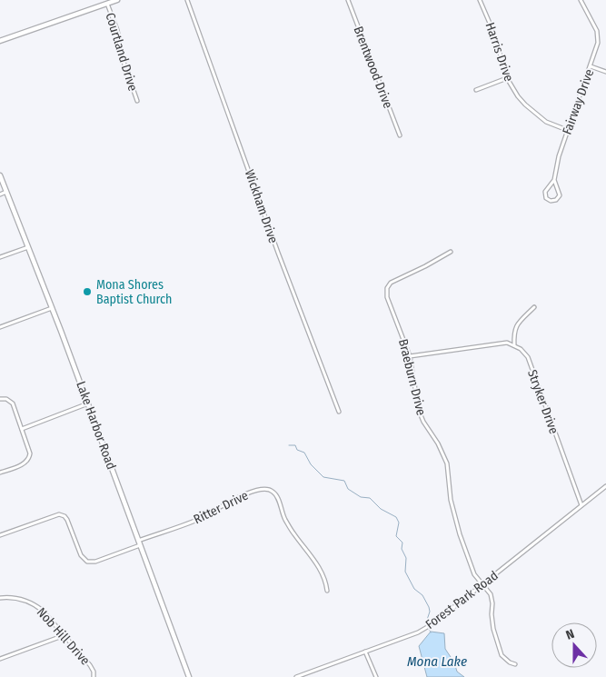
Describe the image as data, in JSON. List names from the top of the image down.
{
  "streets": {
    "street": [
      "Courtland Drive",
      "Harris Drive",
      "Brentwood Drive",
      "Fairway Drive",
      "Wickham Drive",
      "Braeburn Drive",
      "Stryker Drive",
      "Lake Harbor Road",
      "Ritter Drive",
      "Forest Park Road",
      "Nob Hill Drive"
    ]
  },
  "crossings": [
    ["Harris Drive", "Fairway Drive"],
    ["Braeburn Drive", "Forest Park Road"],
    ["Stryker Drive", "Forest Park Road"],
    ["Lake Harbor Road", "Ritter Drive"]
  ],
  "water": ["Mona Lake"],
  "places": ["Mona Shores Baptist Church"],
  "north": "top"
}
